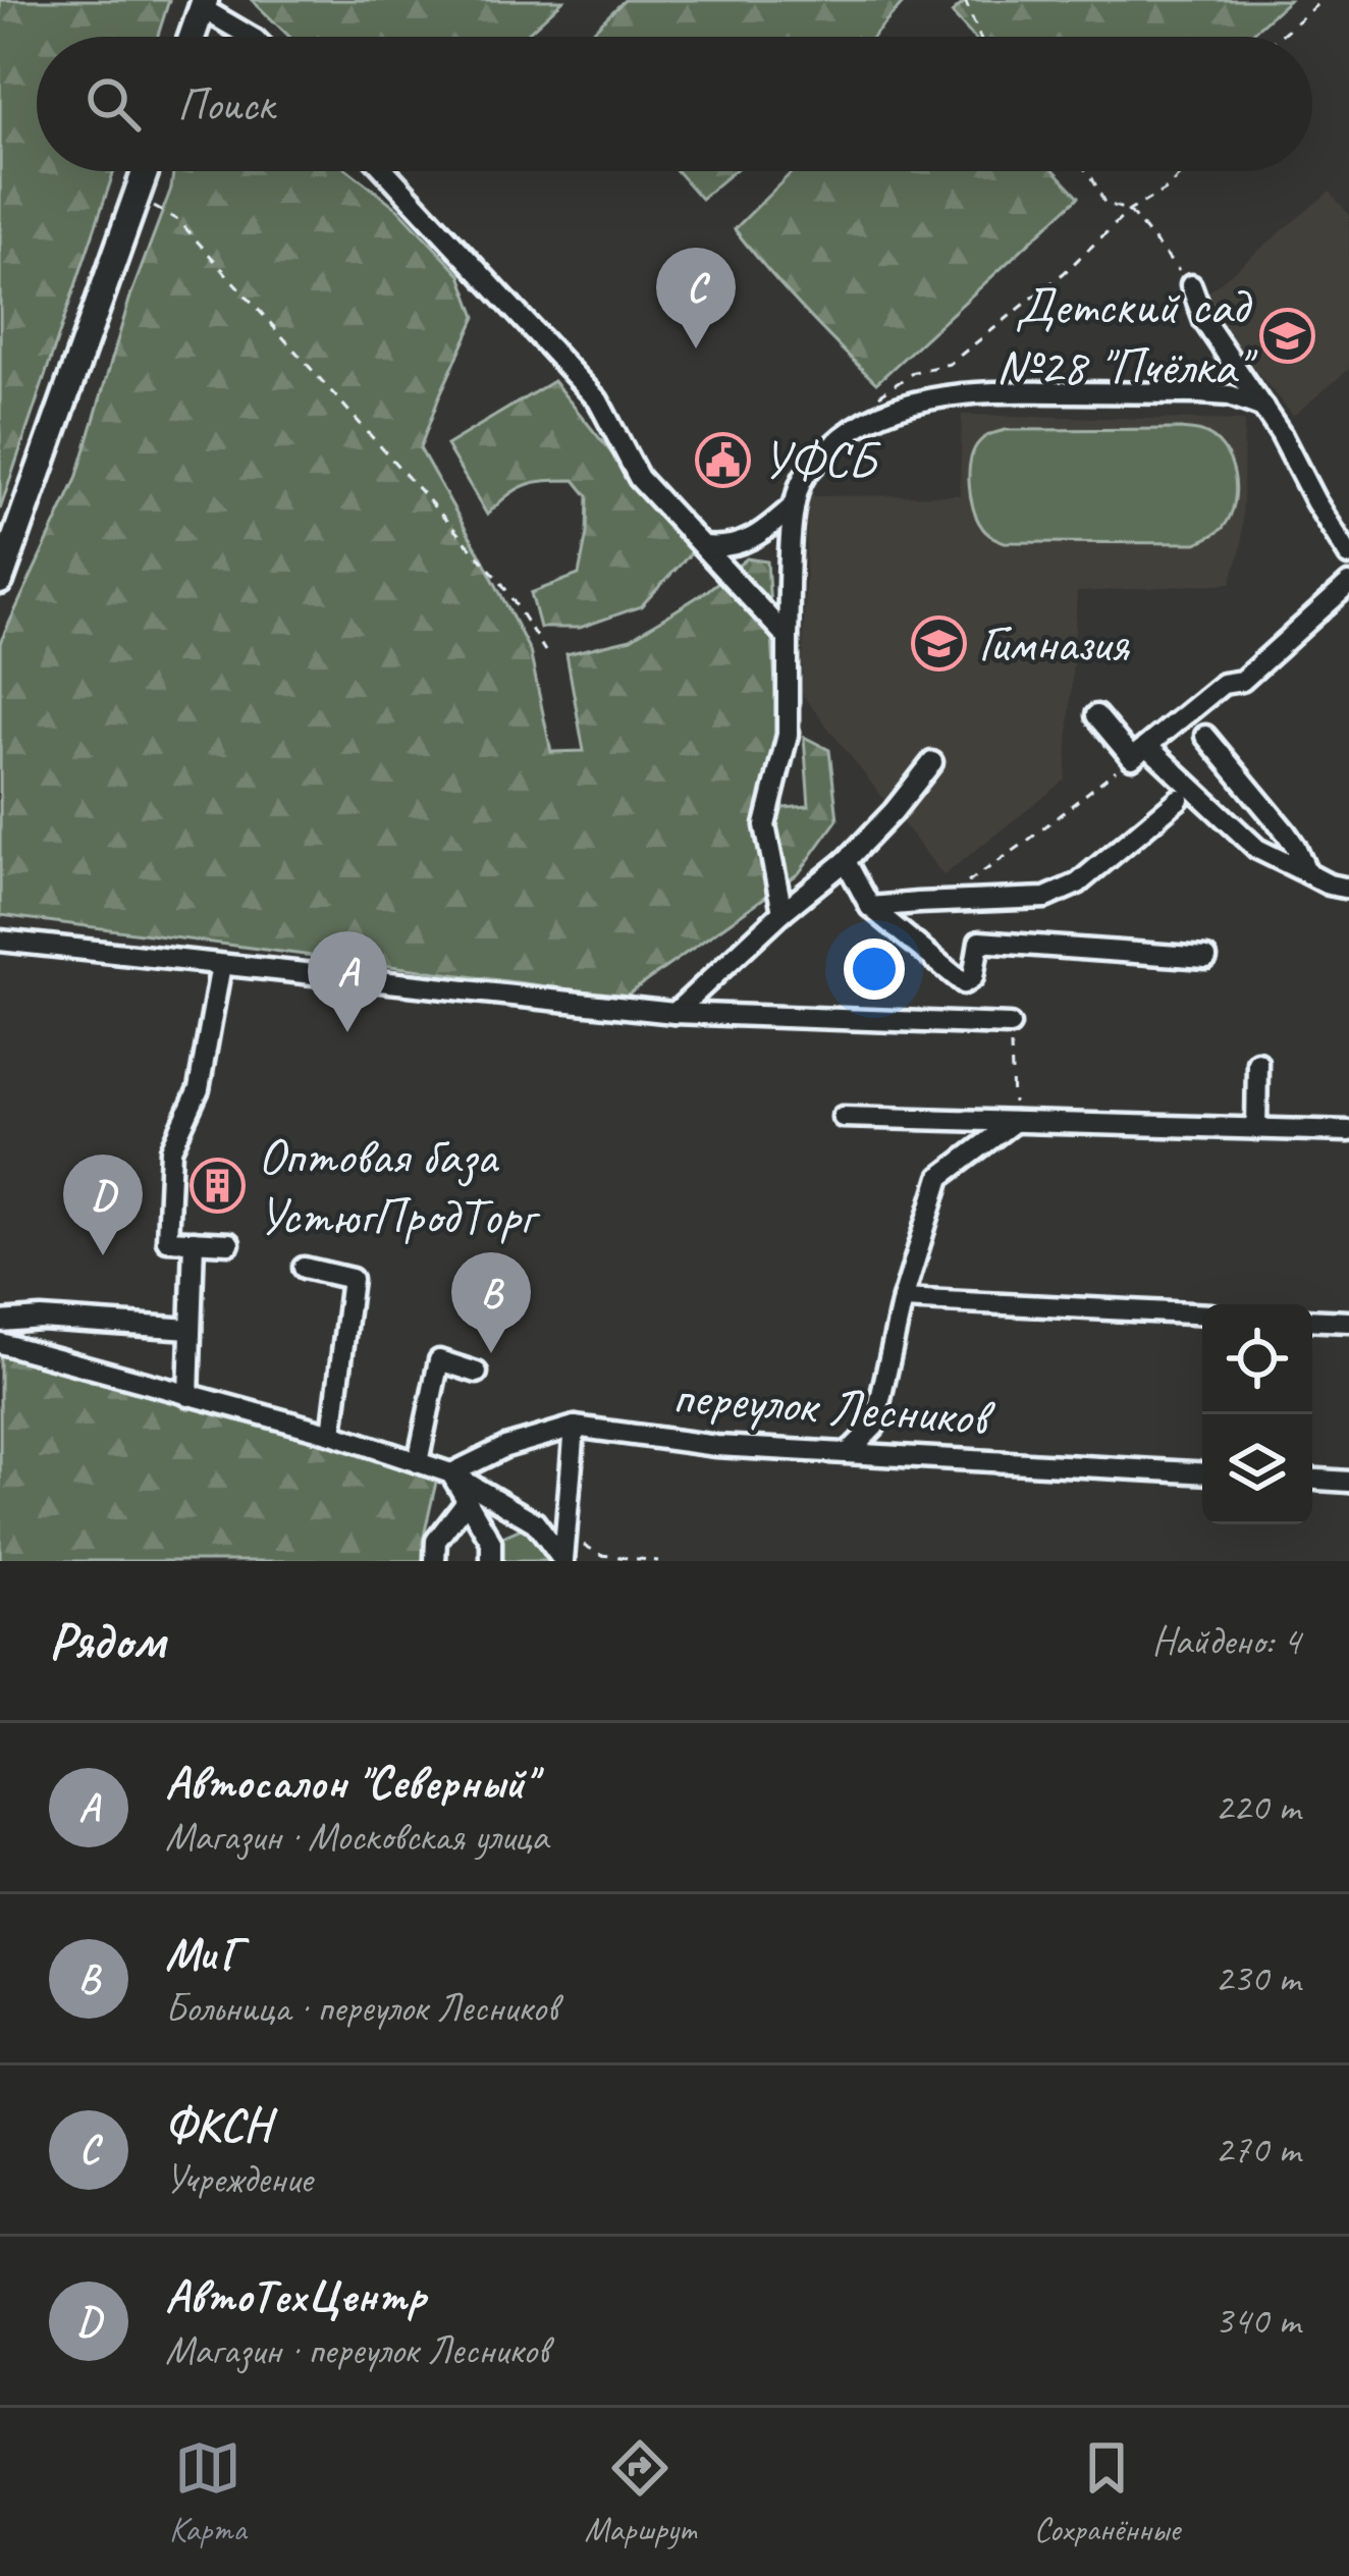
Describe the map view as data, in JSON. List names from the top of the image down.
{
  "streets": {
    "street": ["переулок Лесников"]
  },
  "places": {
    "school or university": ["Детский сад №28 \"Пчёлка\"", "Гимназия"],
    "public building": ["УФСБ"],
    "building": ["Оптовая база УстюгПродТорг"]
  },
  "page": {
    "search": "Поиск",
    "pins": [
      "C",
      "A",
      "D",
      "B"
    ],
    "heading": ["Рядом", "Найдено: 4"],
    "list": [
      {
        "mark": "A",
        "name": "Автосалон \"Северный\"",
        "note": "Магазин · Московская улица",
        "value": "220 m"
      },
      {
        "mark": "B",
        "name": "МиГ",
        "note": "Больница · переулок Лесников",
        "value": "230 m"
      },
      {
        "mark": "C",
        "name": "ФКСН",
        "note": "Учреждение",
        "value": "270 m"
      },
      {
        "mark": "D",
        "name": "АвтоТехЦентр",
        "note": "Магазин · переулок Лесников",
        "value": "340 m"
      }
    ],
    "nav": ["Карта", "Маршрут", "Сохранённые"]
  }
}
